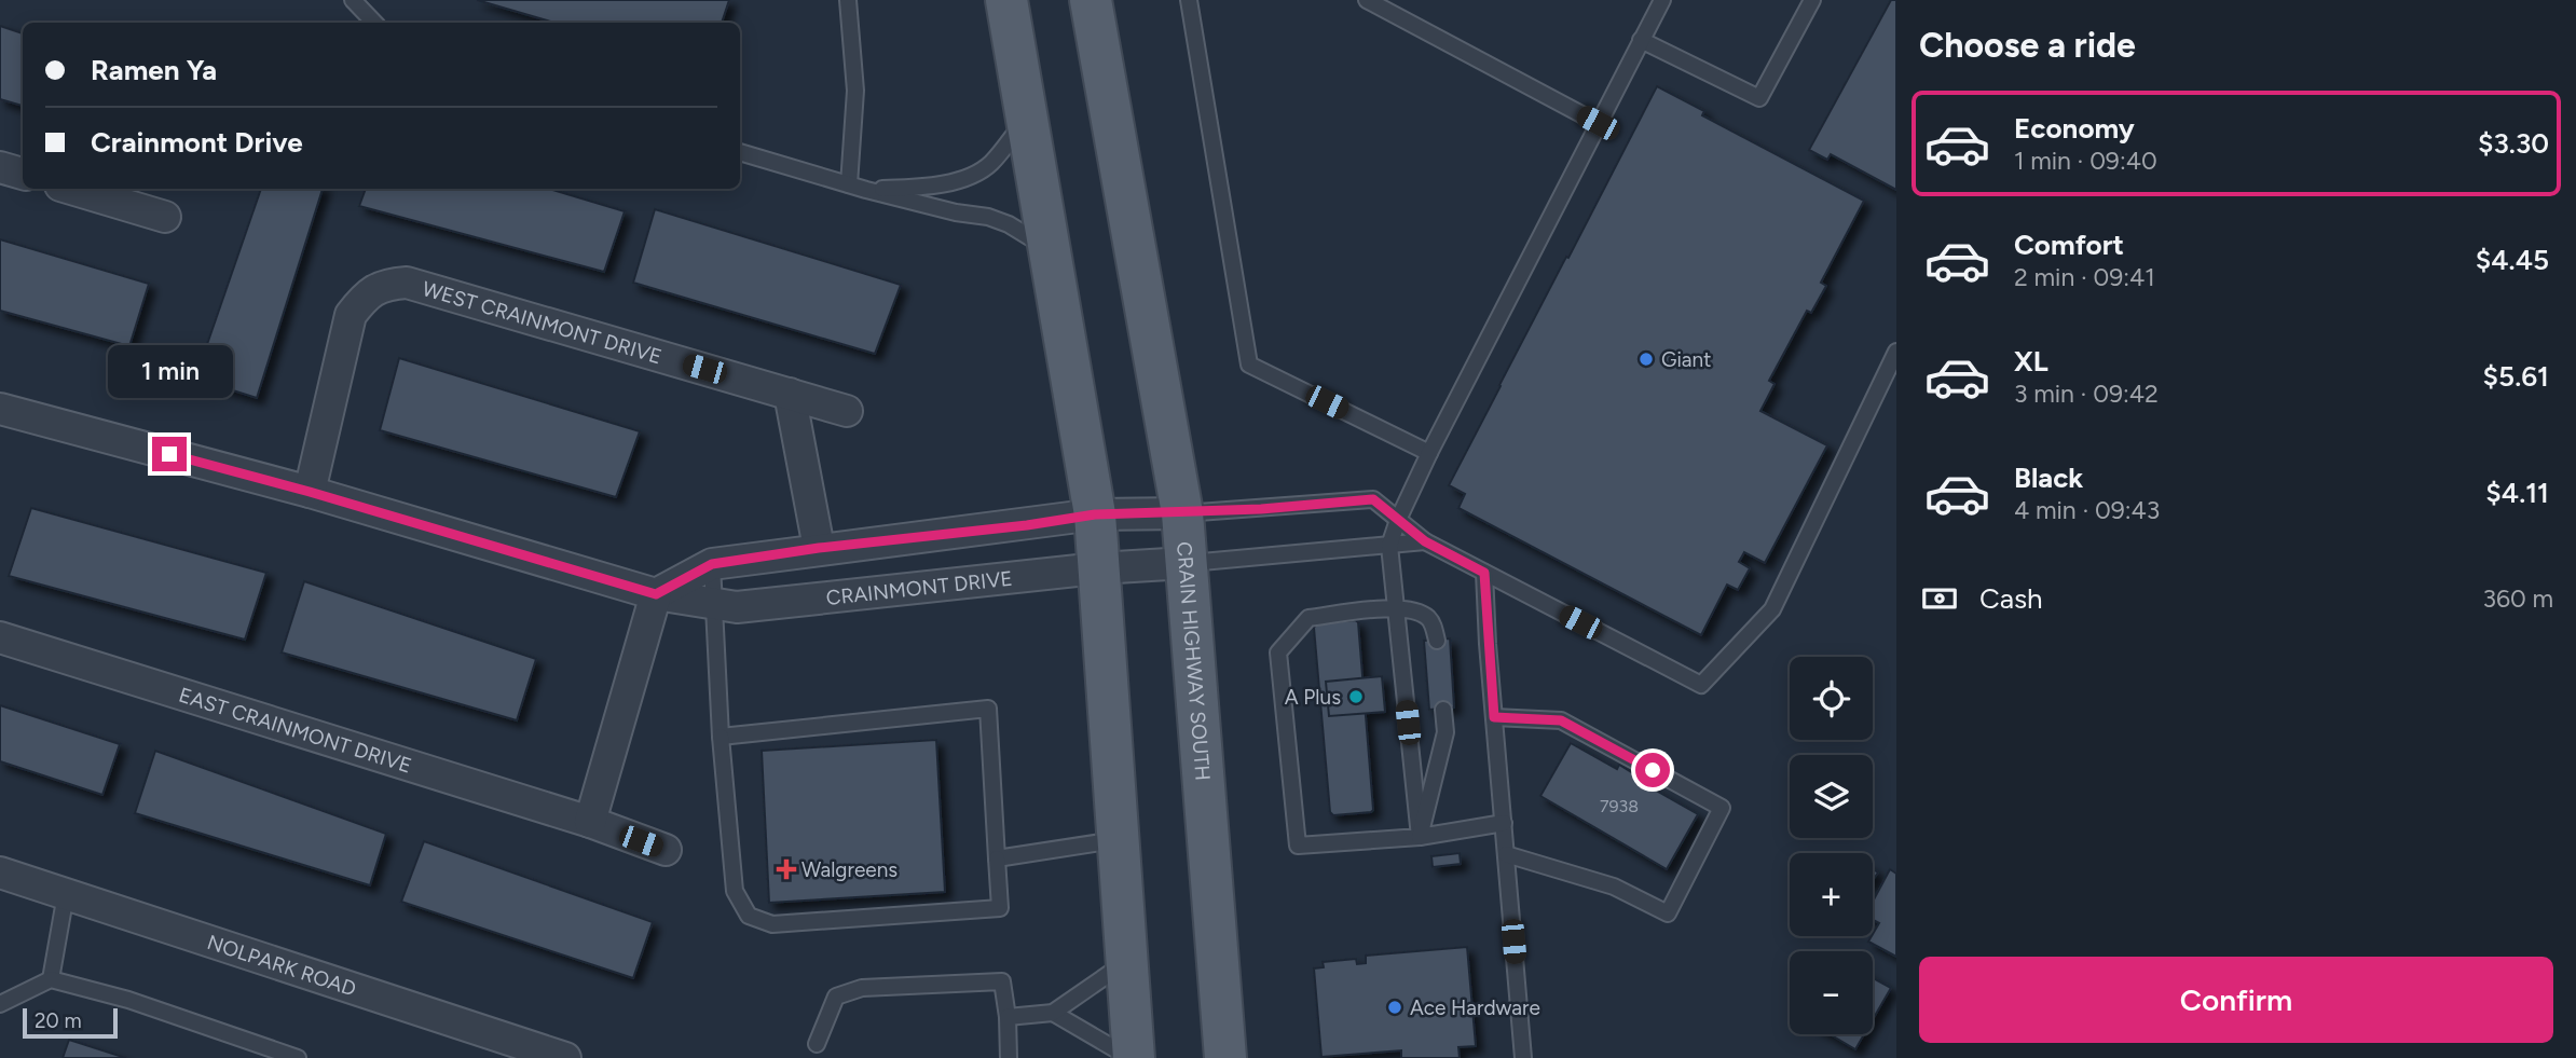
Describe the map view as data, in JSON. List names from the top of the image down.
{
  "streets": {
    "main road": ["CRAIN HIGHWAY SOUTH"],
    "street": [
      "WEST CRAINMONT DRIVE",
      "CRAINMONT DRIVE",
      "EAST CRAINMONT DRIVE",
      "NOLPARK ROAD"
    ]
  },
  "crossings": [
    ["WEST CRAINMONT DRIVE", "CRAINMONT DRIVE"],
    ["CRAINMONT DRIVE", "CRAIN HIGHWAY SOUTH"]
  ],
  "places": {
    "other": ["Giant", "A Plus", "Ace Hardware"],
    "health": ["Walgreens"]
  },
  "house_numbers": ["7938"],
  "scale_bar": "20 m",
  "page": {
    "heading": "Choose a ride",
    "banner": ["Ramen Ya", "Crainmont Drive"],
    "list": [
      {
        "name": "Economy",
        "note": "1 min · 09:40",
        "value": "$3.30"
      },
      {
        "name": "Comfort",
        "note": "2 min · 09:41",
        "value": "$4.45"
      },
      {
        "name": "XL",
        "note": "3 min · 09:42",
        "value": "$5.61"
      },
      {
        "name": "Black",
        "note": "4 min · 09:43",
        "value": "$4.11"
      }
    ],
    "bubble": "1 min",
    "pay": ["Cash", "360 m"],
    "map_buttons": ["+", "−"],
    "buttons": "Confirm",
    "scale": "20 m"
  }
}
